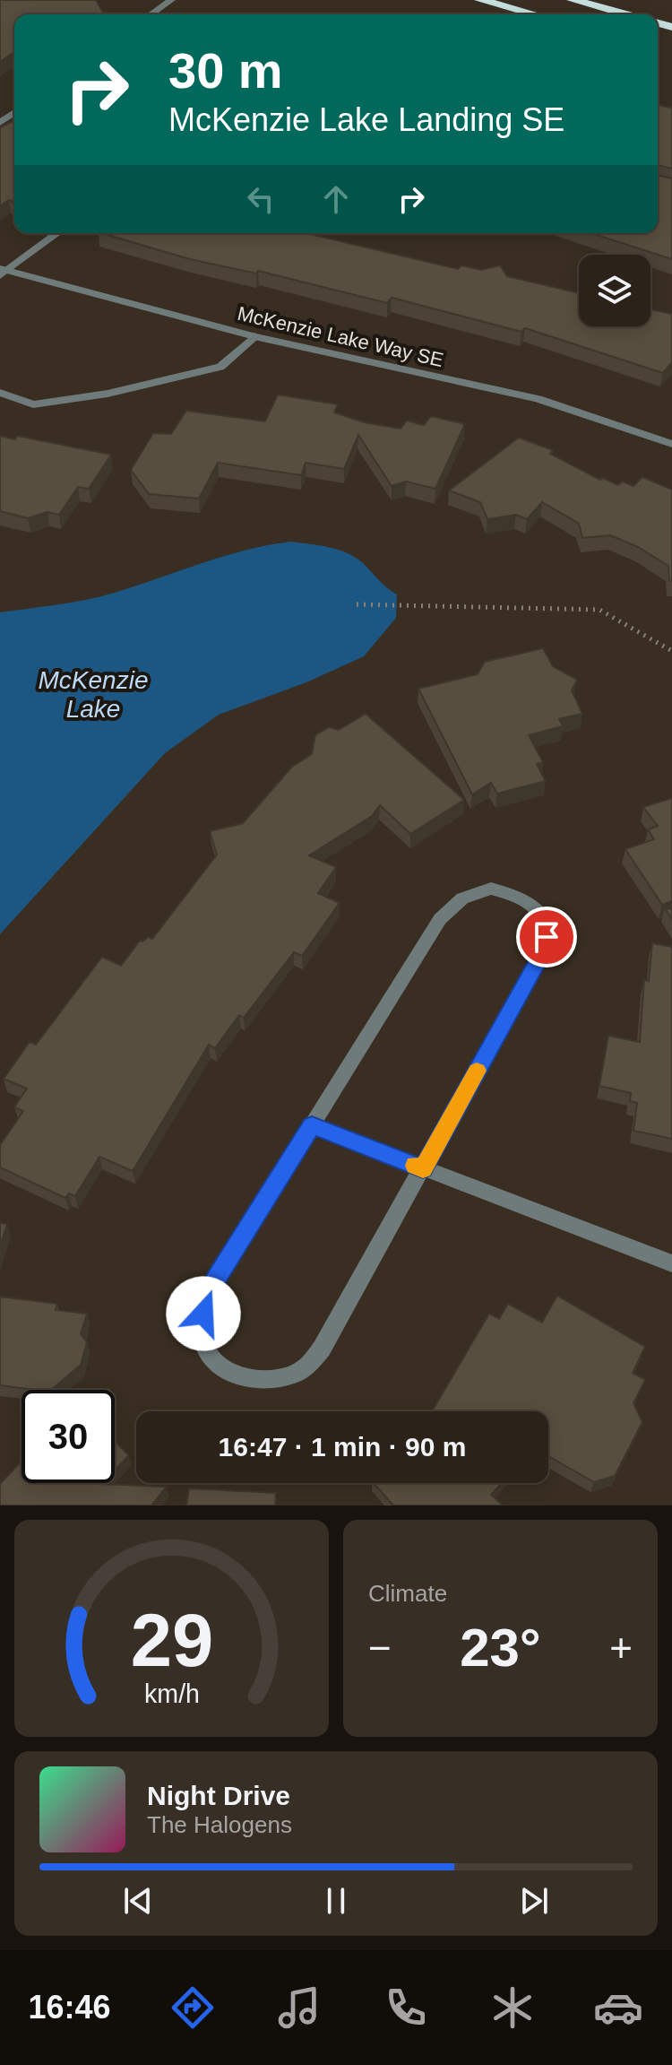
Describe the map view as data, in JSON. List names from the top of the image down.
{
  "streets": {
    "street": ["McKenzie Lake Way SE"]
  },
  "water": ["McKenzie Lake"],
  "page": {
    "turn": ["30 m", "McKenzie Lake Landing SE"],
    "limit": "30",
    "trip": "16:47 · 1 min · 90 m",
    "tile": "Climate",
    "heat": ["−", "23°", "+"],
    "song": ["Night Drive", "The Halogens"],
    "tabs": "16:46",
    "gauge": ["29", "km/h"]
  }
}
